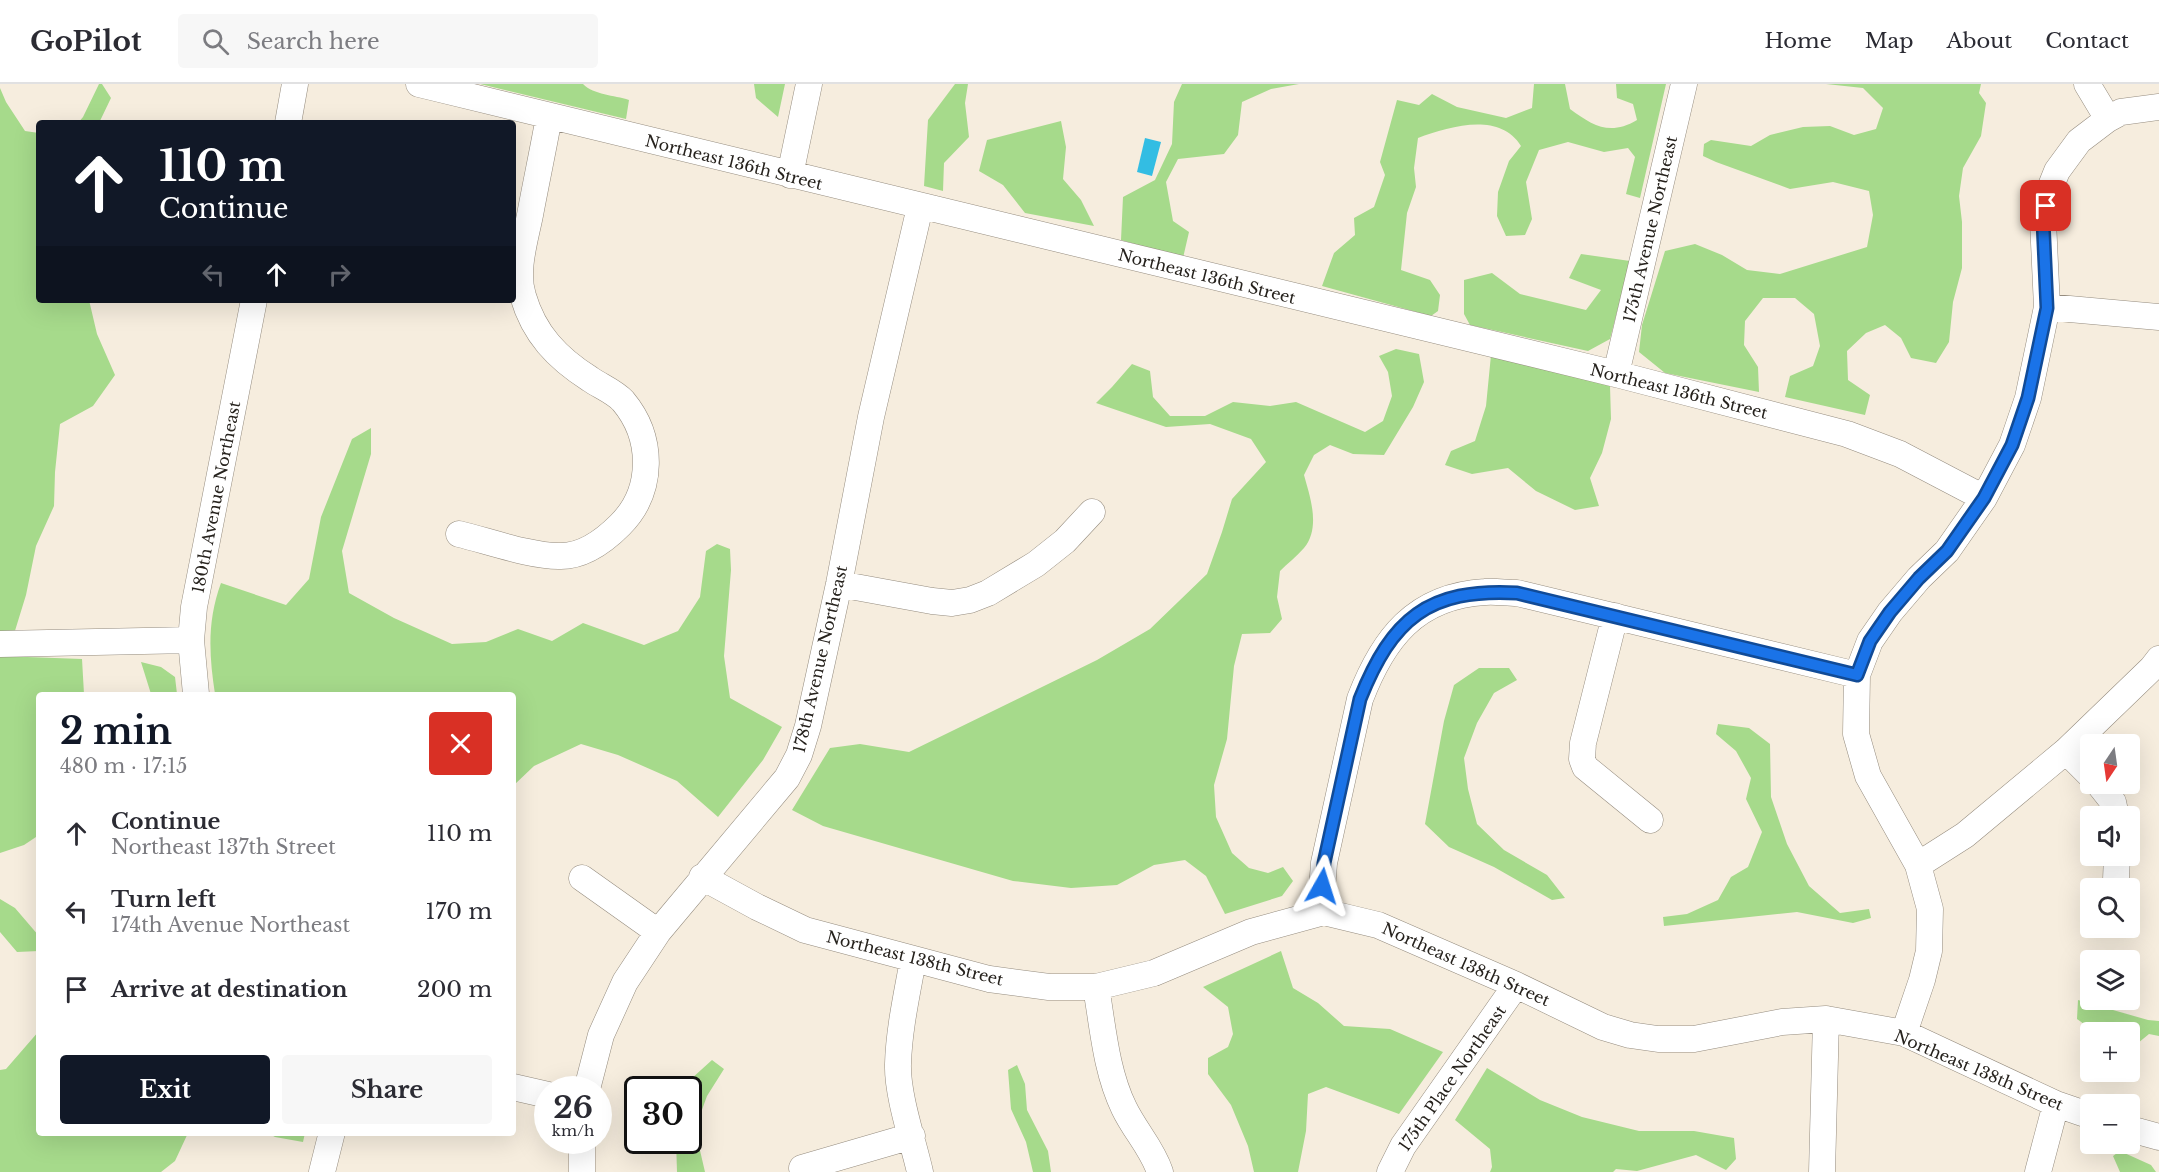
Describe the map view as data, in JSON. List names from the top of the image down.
{
  "streets": {
    "street": [
      "Northeast 136th Street",
      "175th Avenue Northeast",
      "180th Avenue Northeast",
      "178th Avenue Northeast",
      "Northeast 138th Street",
      "175th Place Northeast"
    ]
  },
  "crossings": [
    ["Northeast 136th Street", "175th Avenue Northeast"],
    ["Northeast 136th Street", "178th Avenue Northeast"],
    ["178th Avenue Northeast", "Northeast 138th Street"],
    ["Northeast 138th Street", "175th Place Northeast"]
  ],
  "north": "bottom",
  "page": {
    "header": "GoPilot",
    "search": "Search here",
    "nav": [
      "Home",
      "Map",
      "About",
      "Contact"
    ],
    "turn": ["110 m", "Continue"],
    "heading": ["2 min", "480 m · 17:15"],
    "map_buttons": ["+", "−"],
    "list": [
      {
        "name": "Continue",
        "note": "Northeast 137th Street",
        "value": "110 m"
      },
      {
        "name": "Turn left",
        "note": "174th Avenue Northeast",
        "value": "170 m"
      },
      {
        "name": "Arrive at destination",
        "value": "200 m"
      }
    ],
    "buttons": ["Exit", "Share"],
    "speed": "26 km/h",
    "limit": "30"
  }
}
